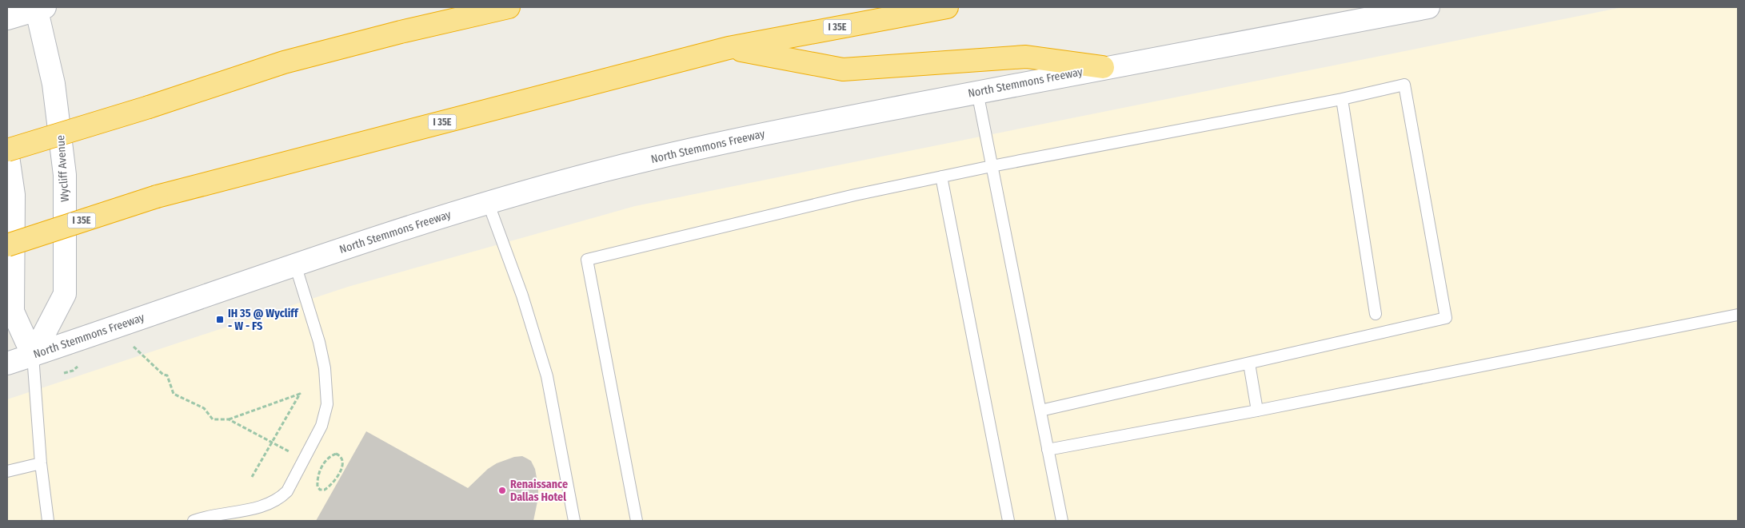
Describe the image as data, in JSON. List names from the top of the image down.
{
  "streets": {
    "highway": ["I 35E"],
    "main road": ["North Stemmons Freeway", "Wycliff Avenue"]
  },
  "crossings": [
    ["North Stemmons Freeway", "Wycliff Avenue"]
  ],
  "places": {
    "transit": ["IH 35 @ Wycliff - W - FS"],
    "other": ["Renaissance Dallas Hotel"]
  }
}
